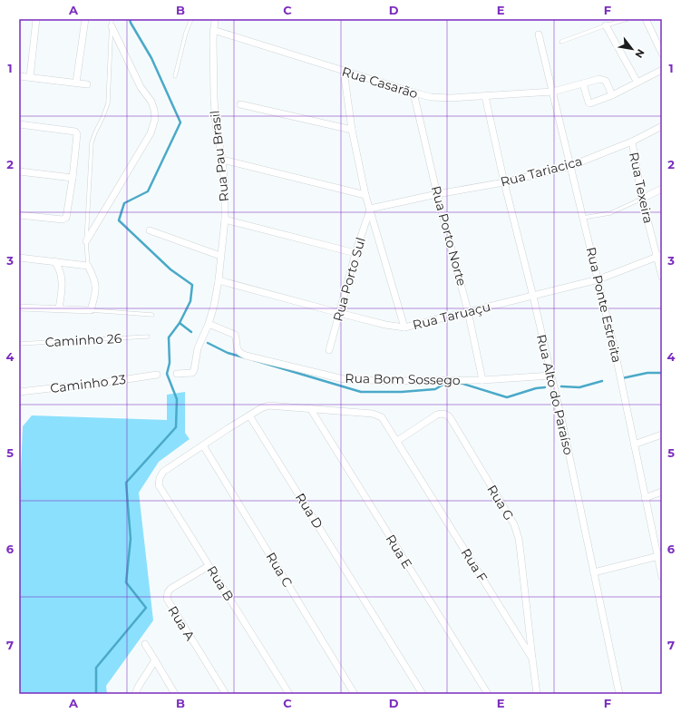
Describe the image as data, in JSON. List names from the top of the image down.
{
  "streets": {
    "street": [
      "Rua Casarão",
      "Rua Pau Brasil",
      "Rua Tariacica",
      "Rua Texeira",
      "Rua Porto Norte",
      "Rua Porto Sul",
      "Rua Ponte Estreita",
      "Rua Taruaçu",
      "Rua Bom Sossego",
      "Caminho 23",
      "Rua Alto do Paraíso",
      "Rua G",
      "Rua D",
      "Rua E",
      "Rua F",
      "Rua C",
      "Rua B",
      "Rua A"
    ],
    "lane": ["Caminho 26"]
  },
  "crossings": [
    ["Rua Casarão", "Rua Pau Brasil"],
    ["Rua Casarão", "Rua Porto Norte"],
    ["Rua Casarão", "Rua Ponte Estreita"],
    ["Rua Casarão", "Rua Alto do Paraíso"],
    ["Rua Pau Brasil", "Rua Taruaçu"],
    ["Rua Pau Brasil", "Rua Bom Sossego"],
    ["Rua Tariacica", "Rua Texeira"],
    ["Rua Tariacica", "Rua Porto Norte"],
    ["Rua Tariacica", "Rua Porto Sul"],
    ["Rua Tariacica", "Rua Ponte Estreita"],
    ["Rua Tariacica", "Rua Alto do Paraíso"],
    ["Rua Texeira", "Rua Taruaçu"],
    ["Rua Porto Norte", "Rua Taruaçu"],
    ["Rua Porto Norte", "Rua Bom Sossego"],
    ["Rua Porto Sul", "Rua Taruaçu"],
    ["Rua Ponte Estreita", "Rua Taruaçu"],
    ["Rua Taruaçu", "Rua Alto do Paraíso"],
    ["Rua Bom Sossego", "Rua Alto do Paraíso"],
    ["Rua G", "Rua F"],
    ["Rua C", "Rua B"],
    ["Rua B", "Rua A"]
  ],
  "north": "bottom right",
  "grid": {
    "columns": [
      "A",
      "B",
      "C",
      "D",
      "E",
      "F"
    ],
    "rows": [
      "1",
      "2",
      "3",
      "4",
      "5",
      "6",
      "7"
    ]
  }
}
